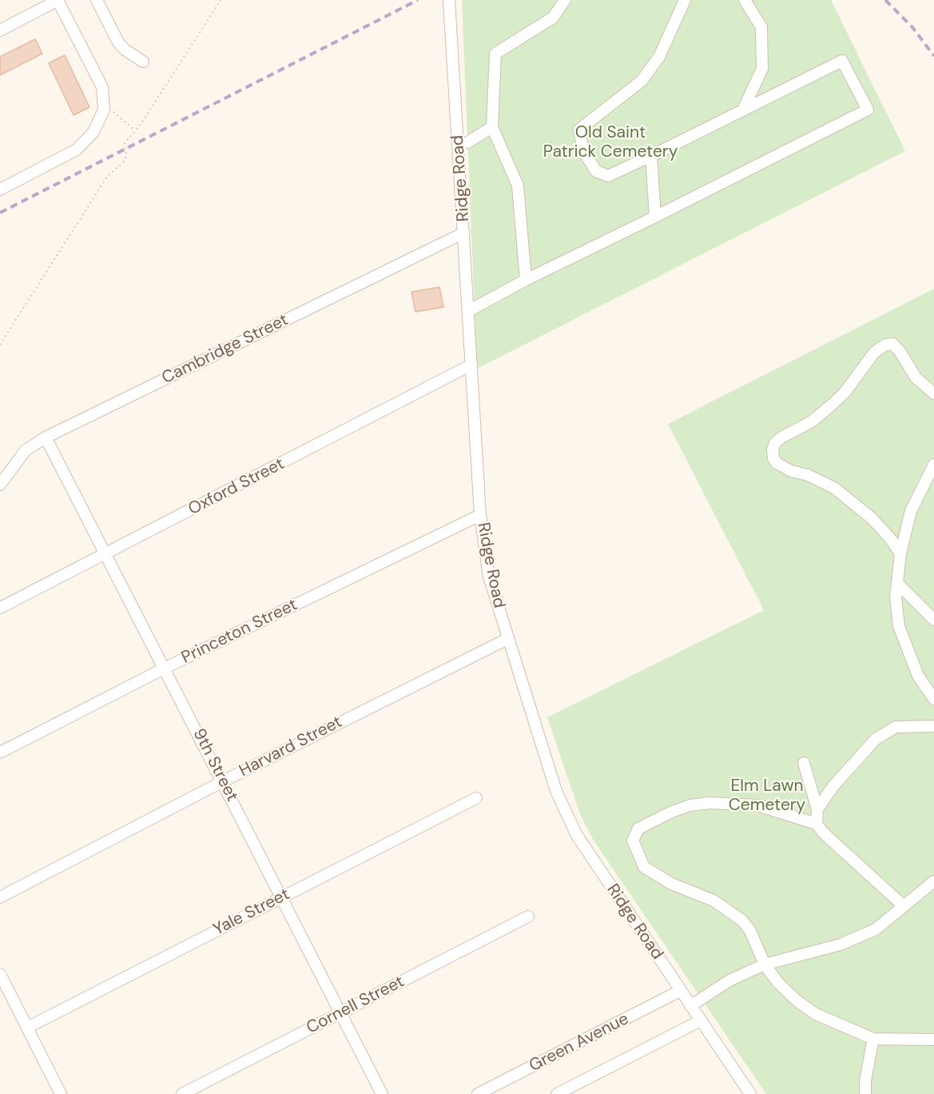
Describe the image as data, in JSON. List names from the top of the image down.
{
  "streets": {
    "street": [
      "Ridge Road",
      "Cambridge Street",
      "Oxford Street",
      "Princeton Street",
      "Harvard Street",
      "9th Street",
      "Yale Street",
      "Cornell Street",
      "Green Avenue"
    ]
  },
  "crossings": [
    ["Ridge Road", "Cambridge Street"],
    ["Ridge Road", "Oxford Street"],
    ["Ridge Road", "Princeton Street"],
    ["Ridge Road", "Harvard Street"],
    ["Ridge Road", "Green Avenue"],
    ["Cambridge Street", "9th Street"],
    ["Oxford Street", "9th Street"],
    ["Princeton Street", "9th Street"],
    ["Harvard Street", "9th Street"],
    ["9th Street", "Yale Street"],
    ["9th Street", "Cornell Street"]
  ],
  "parks": ["Old Saint Patrick Cemetery", "Elm Lawn Cemetery"]
}
